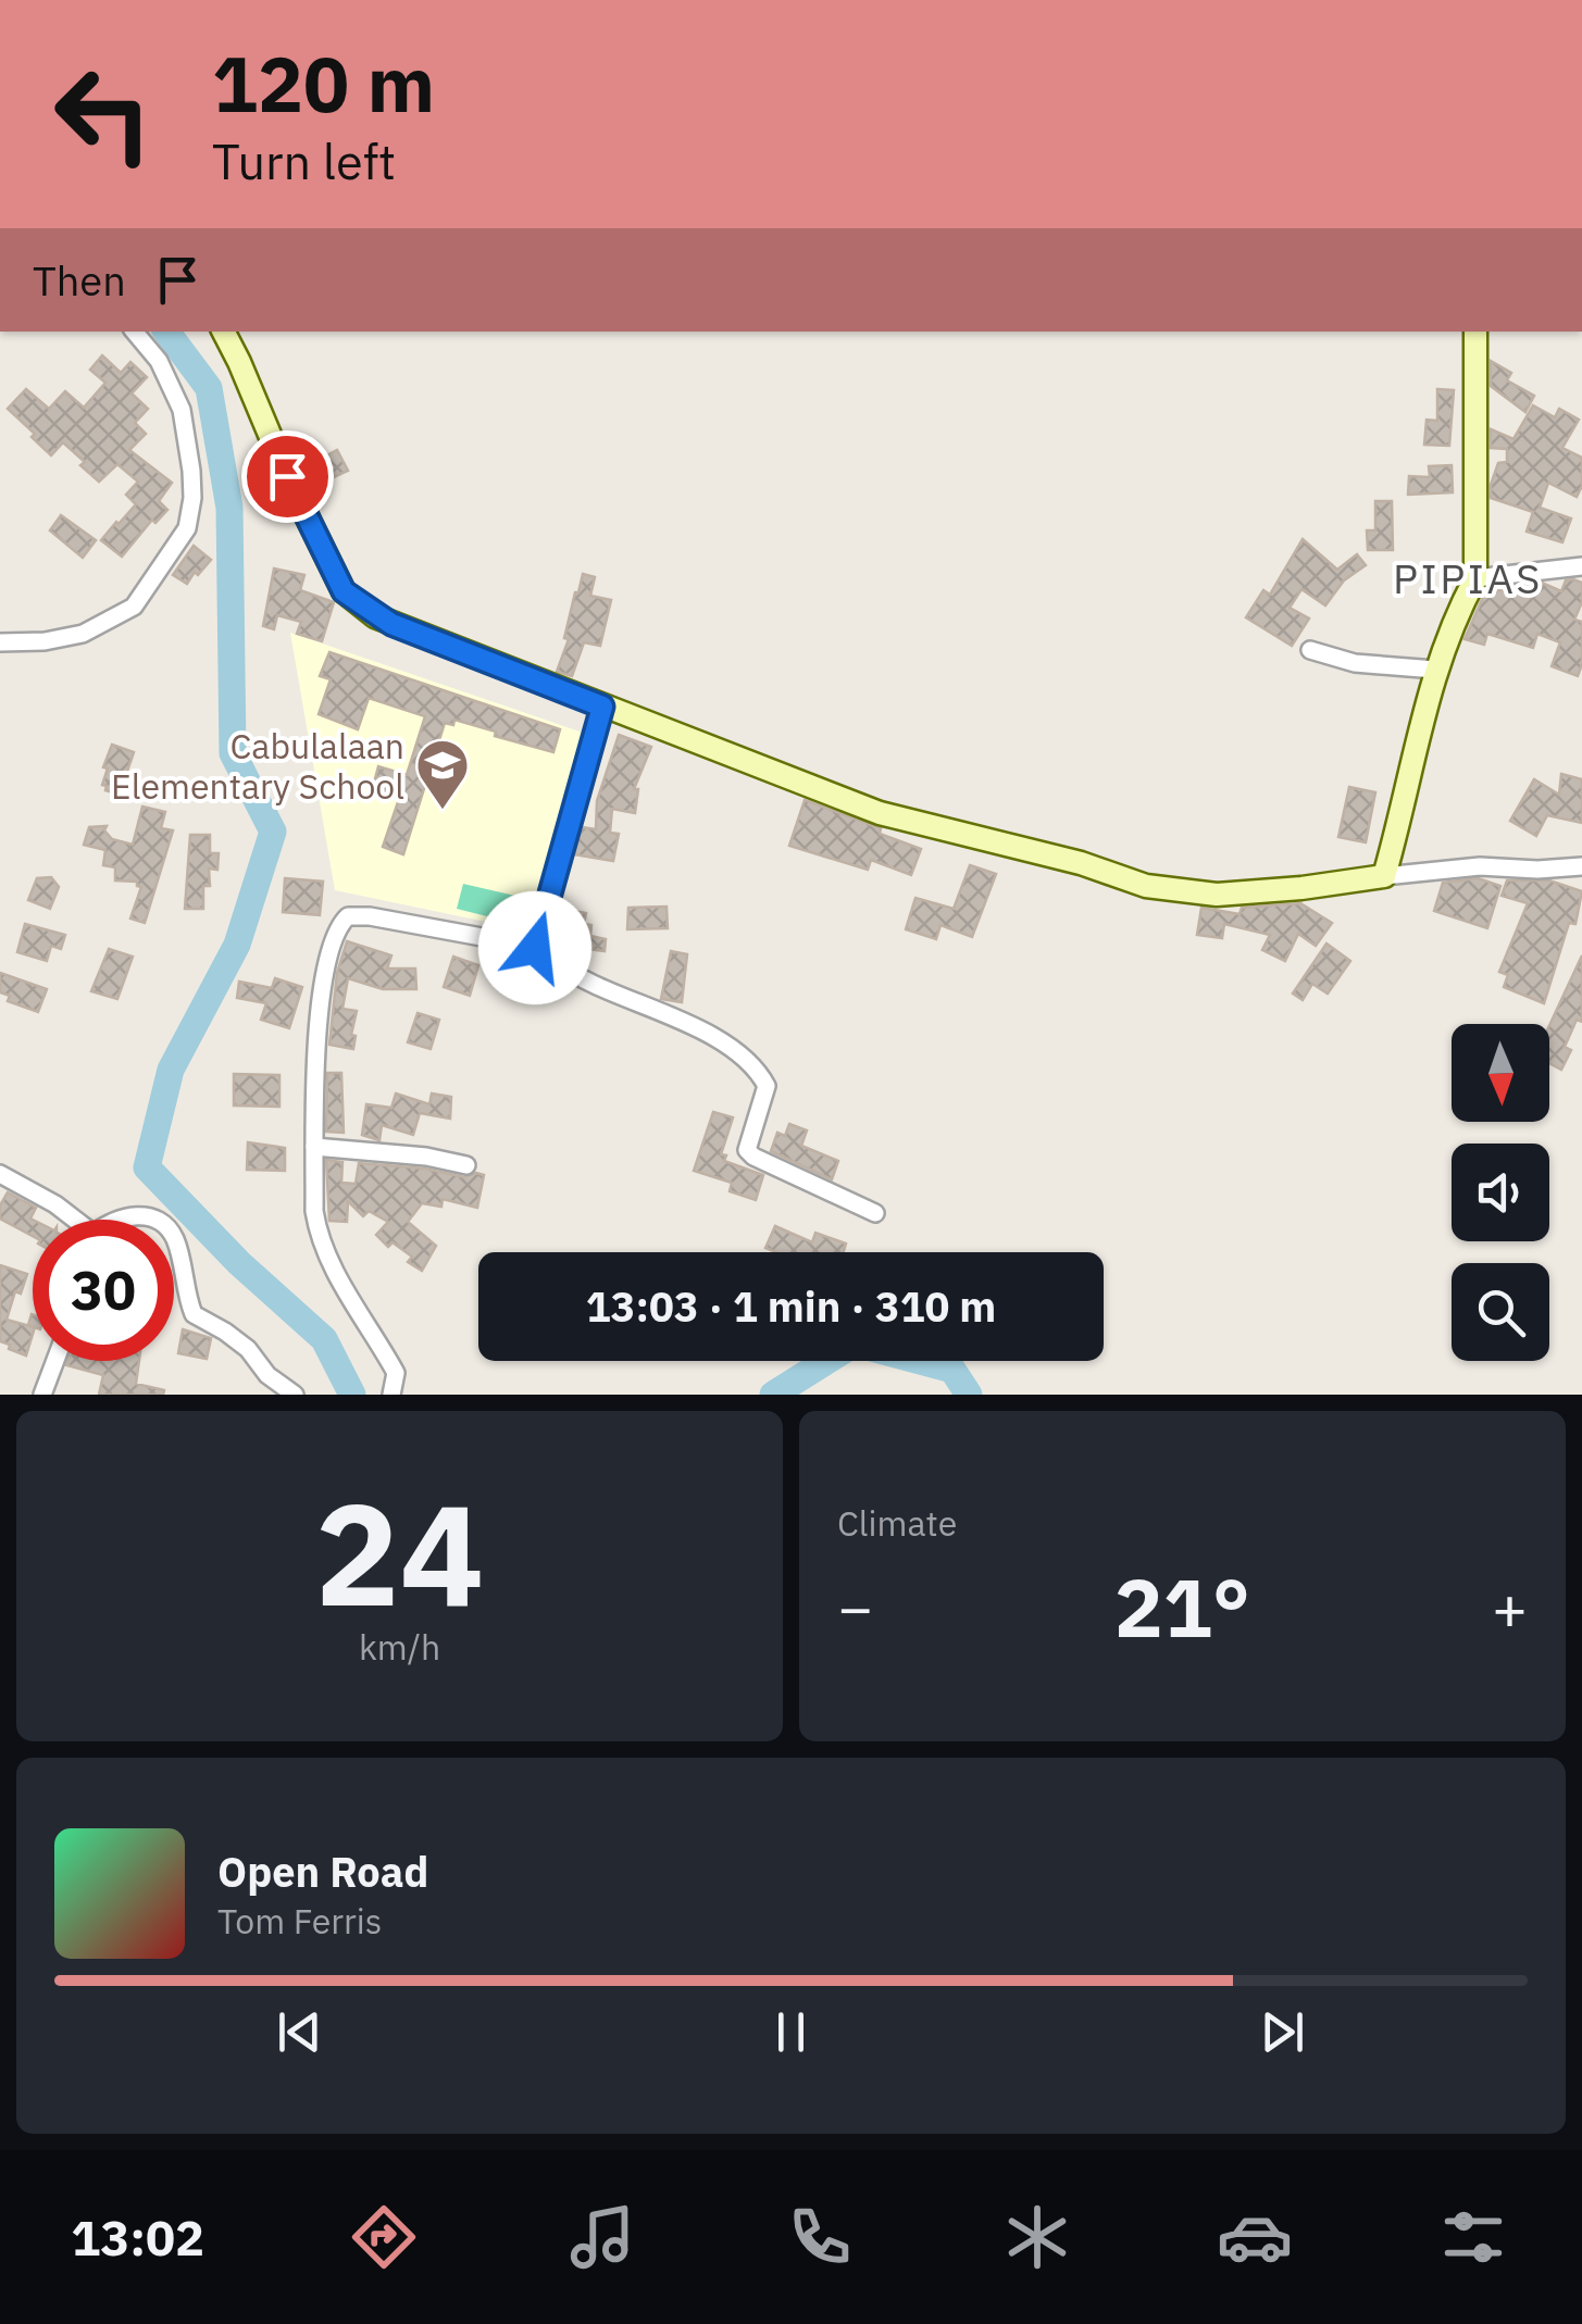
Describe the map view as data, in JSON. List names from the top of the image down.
{
  "districts": ["PIPIAS"],
  "places": {
    "school or university": ["Cabulalaan Elementary School"]
  },
  "north": "bottom",
  "page": {
    "turn": ["120 m", "Turn left"],
    "then": "Then",
    "limit": "30",
    "trip": "13:03 · 1 min · 310 m",
    "tile": [
      ["24", "km/h"],
      "Climate"
    ],
    "heat": ["−", "21°", "+"],
    "song": ["Open Road", "Tom Ferris"],
    "tabs": "13:02"
  }
}
